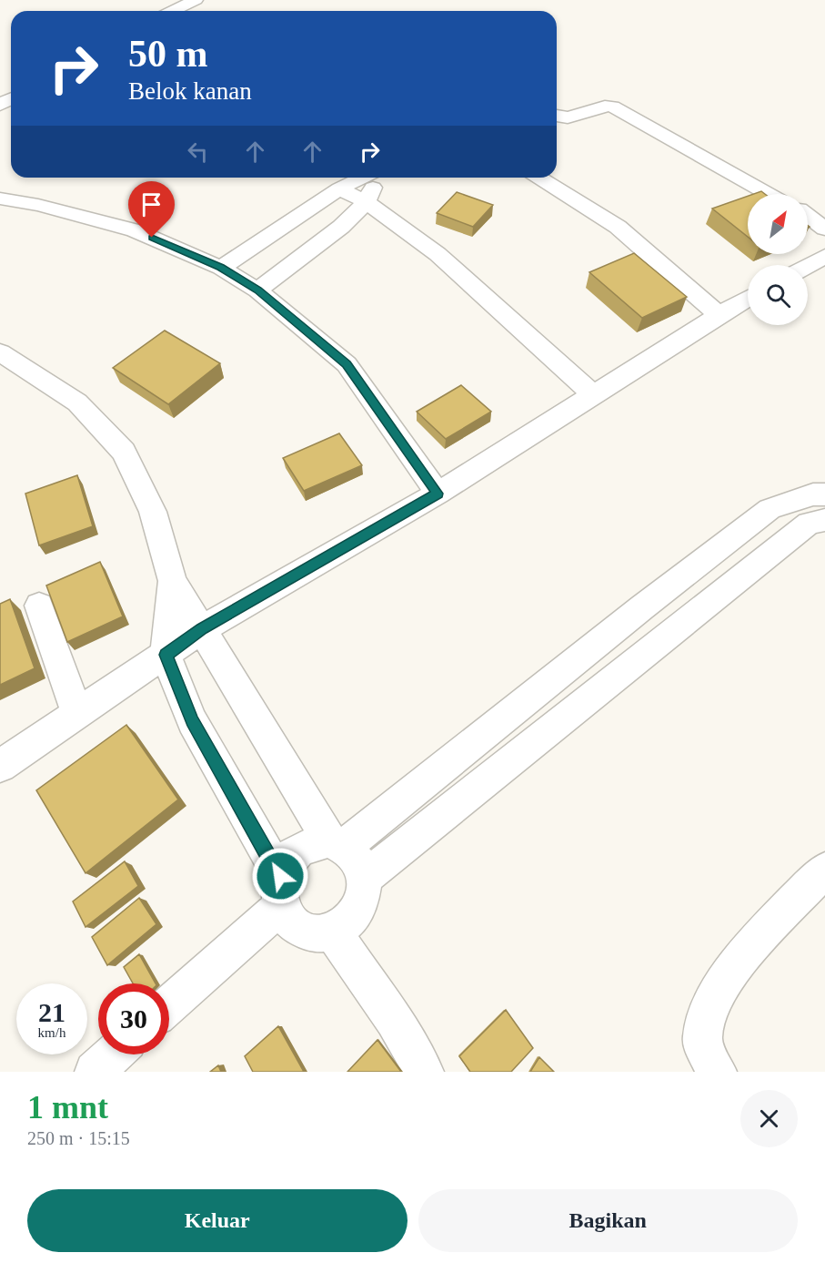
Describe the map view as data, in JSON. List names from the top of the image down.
{
  "north": "top right",
  "page": {
    "turn": ["50 m", "Belok kanan"],
    "speed": "21 km/h",
    "limit": "30",
    "heading": ["1 mnt", "250 m · 15:15"],
    "buttons": ["Keluar", "Bagikan"]
  }
}
